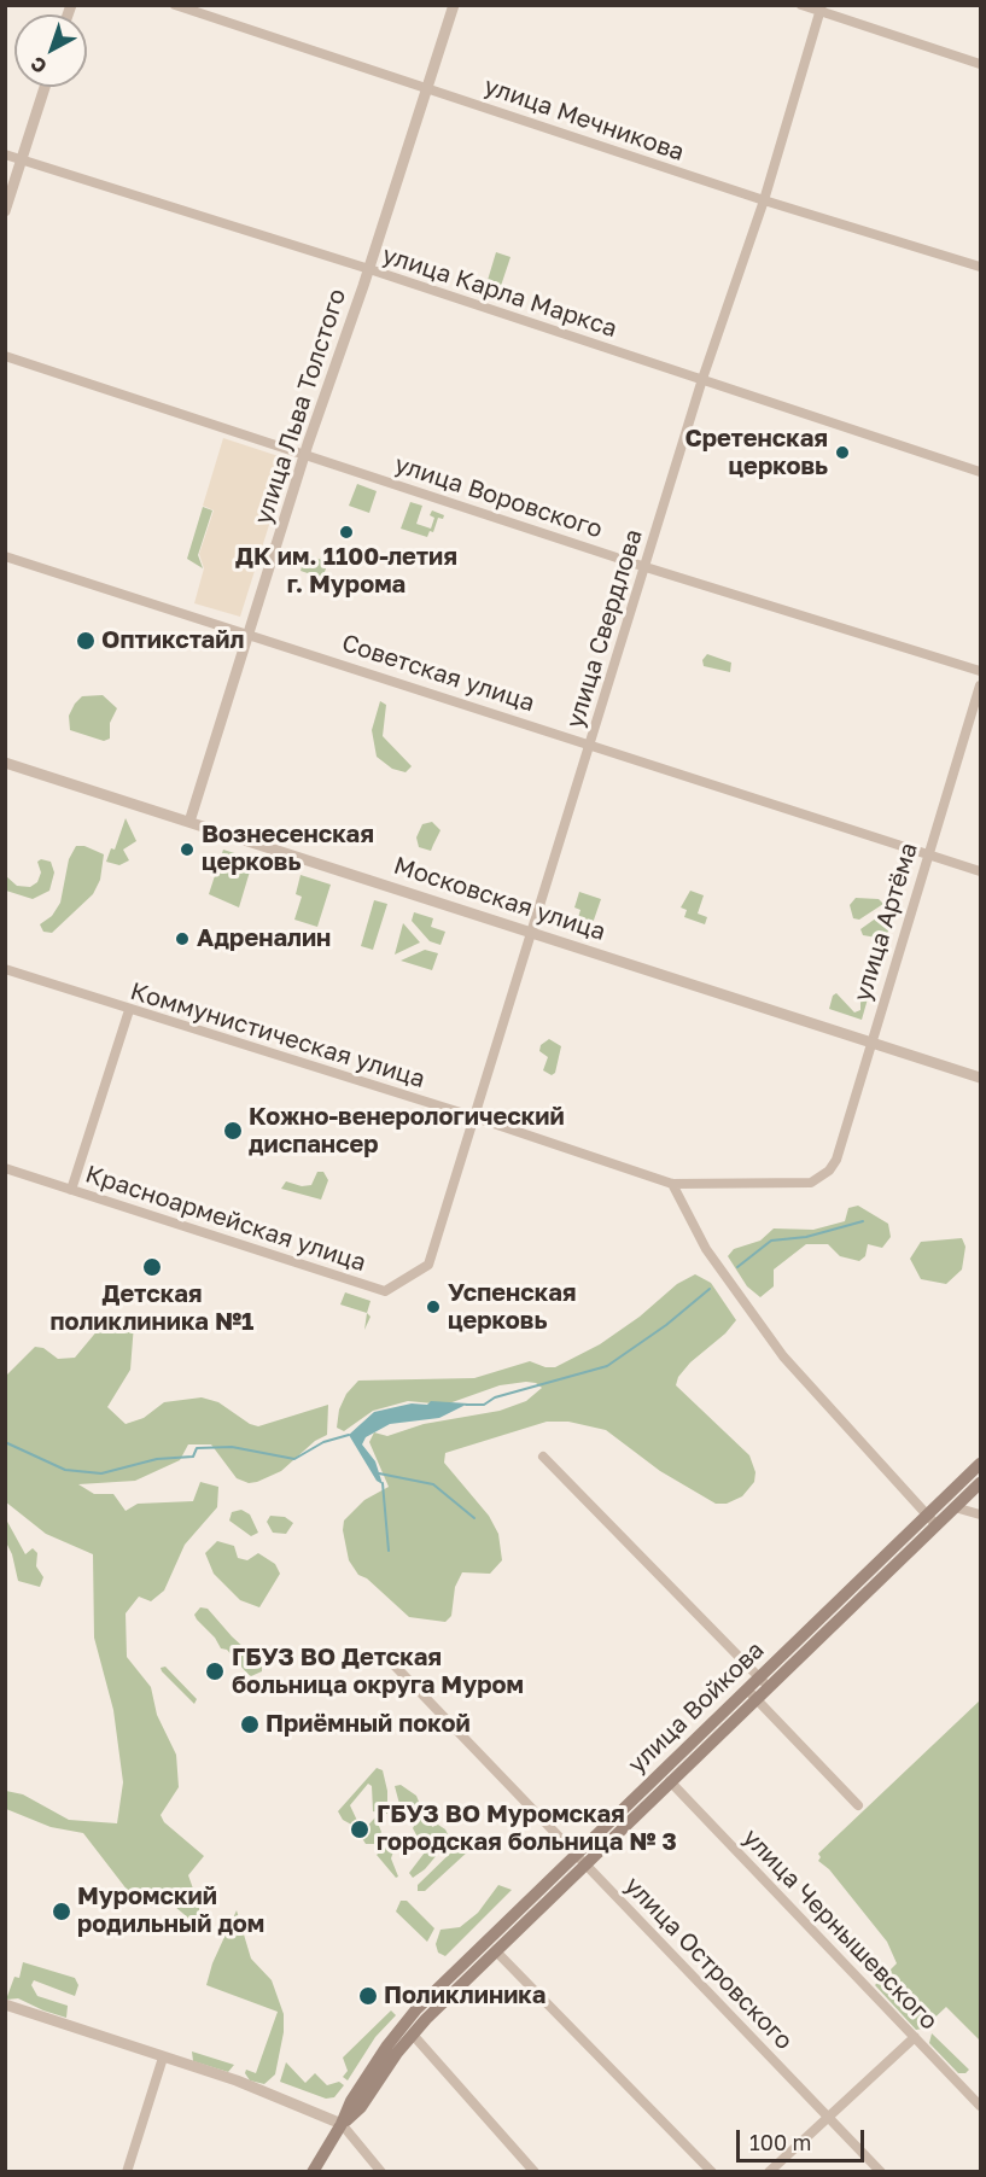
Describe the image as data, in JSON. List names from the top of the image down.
{
  "streets": {
    "main road": ["улица Войкова"],
    "street": [
      "улица Мечникова",
      "улица Карла Маркса",
      "улица Льва Толстого",
      "улица Воровского",
      "улица Свердлова",
      "Советская улица",
      "Московская улица",
      "улица Артёма",
      "Коммунистическая улица",
      "Красноармейская улица",
      "улица Чернышевского",
      "улица Островского"
    ]
  },
  "crossings": [
    ["улица Мечникова", "улица Льва Толстого"],
    ["улица Мечникова", "улица Свердлова"],
    ["улица Карла Маркса", "улица Льва Толстого"],
    ["улица Карла Маркса", "улица Свердлова"],
    ["улица Льва Толстого", "улица Воровского"],
    ["улица Льва Толстого", "Советская улица"],
    ["улица Льва Толстого", "Московская улица"],
    ["улица Воровского", "улица Свердлова"],
    ["улица Свердлова", "Советская улица"],
    ["улица Свердлова", "Московская улица"],
    ["улица Свердлова", "Коммунистическая улица"],
    ["улица Свердлова", "Красноармейская улица"],
    ["Советская улица", "улица Артёма"],
    ["Московская улица", "улица Артёма"],
    ["улица Артёма", "Коммунистическая улица"],
    ["улица Войкова", "улица Чернышевского"],
    ["улица Войкова", "улица Островского"]
  ],
  "places": [
    "Сретенская церковь",
    "ДК им. 1100-летия г. Мурома",
    "Оптикстайл",
    "Вознесенская церковь",
    "Адреналин",
    "Кожно-венерологический диспансер",
    "Детская поликлиника №1",
    "Успенская церковь",
    "ГБУЗ ВО Детская больница округа Муром",
    "Приёмный покой",
    "ГБУЗ ВО Муромская городская больница № 3",
    "Муромский родильный дом",
    "Поликлиника"
  ],
  "scale_bar": "100 m",
  "north": "bottom left"
}
